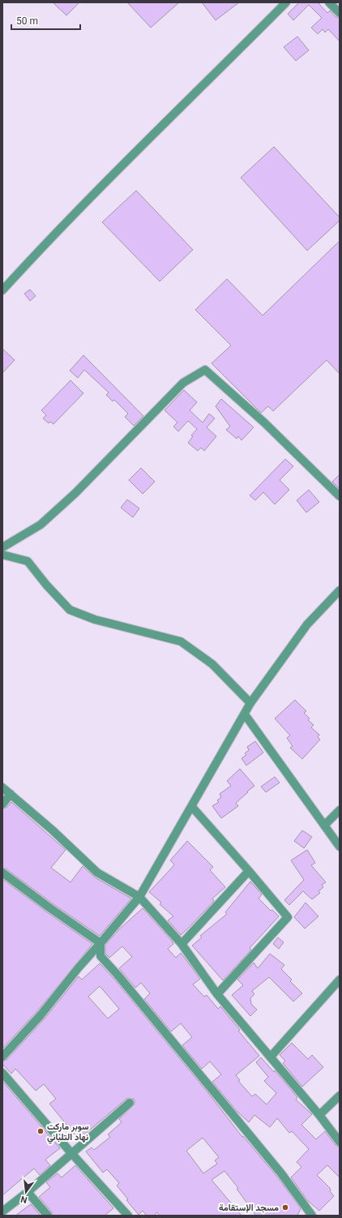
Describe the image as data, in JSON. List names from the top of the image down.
{
  "places": ["سوبر ماركت نهاد التلباني", "مسجد الإستقامة"],
  "scale_bar": "50 m",
  "north": "bottom"
}
